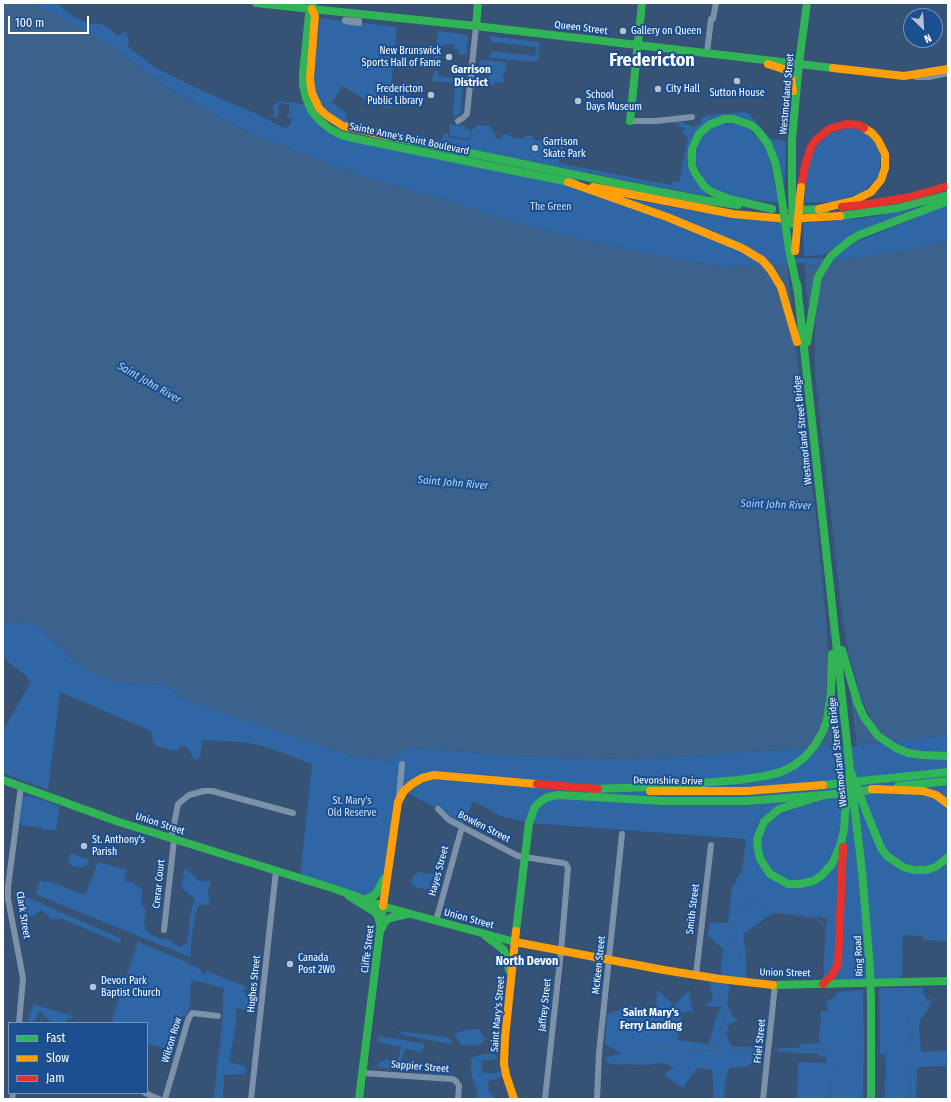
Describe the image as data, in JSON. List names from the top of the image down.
{
  "streets": {
    "main road": [
      "Queen Street",
      "Westmorland Street",
      "Sainte Anne's Point Boulevard",
      "Westmorland Street Bridge",
      "Devonshire Drive",
      "Union Street",
      "Cliffe Street",
      "Ring Road",
      "Saint Mary's Street"
    ],
    "street": [
      "Bowlen Street",
      "Hayes Street",
      "Crerar Court",
      "Smith Street",
      "Clark Street",
      "McKeen Street",
      "Hughes Street",
      "Jaffrey Street",
      "Wilson Row",
      "Friel Street",
      "Sappier Street"
    ]
  },
  "crossings": [
    ["Queen Street", "Westmorland Street"],
    ["Queen Street", "Sainte Anne's Point Boulevard"],
    ["Westmorland Street", "Westmorland Street Bridge"],
    ["Westmorland Street Bridge", "Ring Road"],
    ["Devonshire Drive", "Bowlen Street"],
    ["Devonshire Drive", "Cliffe Street"],
    ["Devonshire Drive", "Saint Mary's Street"],
    ["Union Street", "Hayes Street"],
    ["Union Street", "Crerar Court"],
    ["Union Street", "Smith Street"],
    ["Union Street", "Clark Street"],
    ["Union Street", "Cliffe Street"],
    ["Union Street", "McKeen Street"],
    ["Union Street", "Hughes Street"],
    ["Union Street", "Jaffrey Street"],
    ["Union Street", "Saint Mary's Street"],
    ["Union Street", "Friel Street"],
    ["Bowlen Street", "Hayes Street"],
    ["Bowlen Street", "Jaffrey Street"],
    ["Bowlen Street", "Saint Mary's Street"],
    ["Cliffe Street", "Sappier Street"]
  ],
  "districts": [
    "Fredericton",
    "Garrison District",
    "North Devon",
    "Saint Mary's Ferry Landing"
  ],
  "water": ["Saint John River"],
  "parks": ["The Green", "St. Mary's Old Reserve"],
  "places": [
    "Gallery on Queen",
    "New Brunswick Sports Hall of Fame",
    "Sutton House",
    "City Hall",
    "Fredericton Public Library",
    "School Days Museum",
    "Garrison Skate Park",
    "St. Anthony's Parish",
    "Canada Post 2W0",
    "Devon Park Baptist Church"
  ],
  "legend": ["Fast", "Slow", "Jam"],
  "scale_bar": "100 m",
  "north": "bottom right"
}
